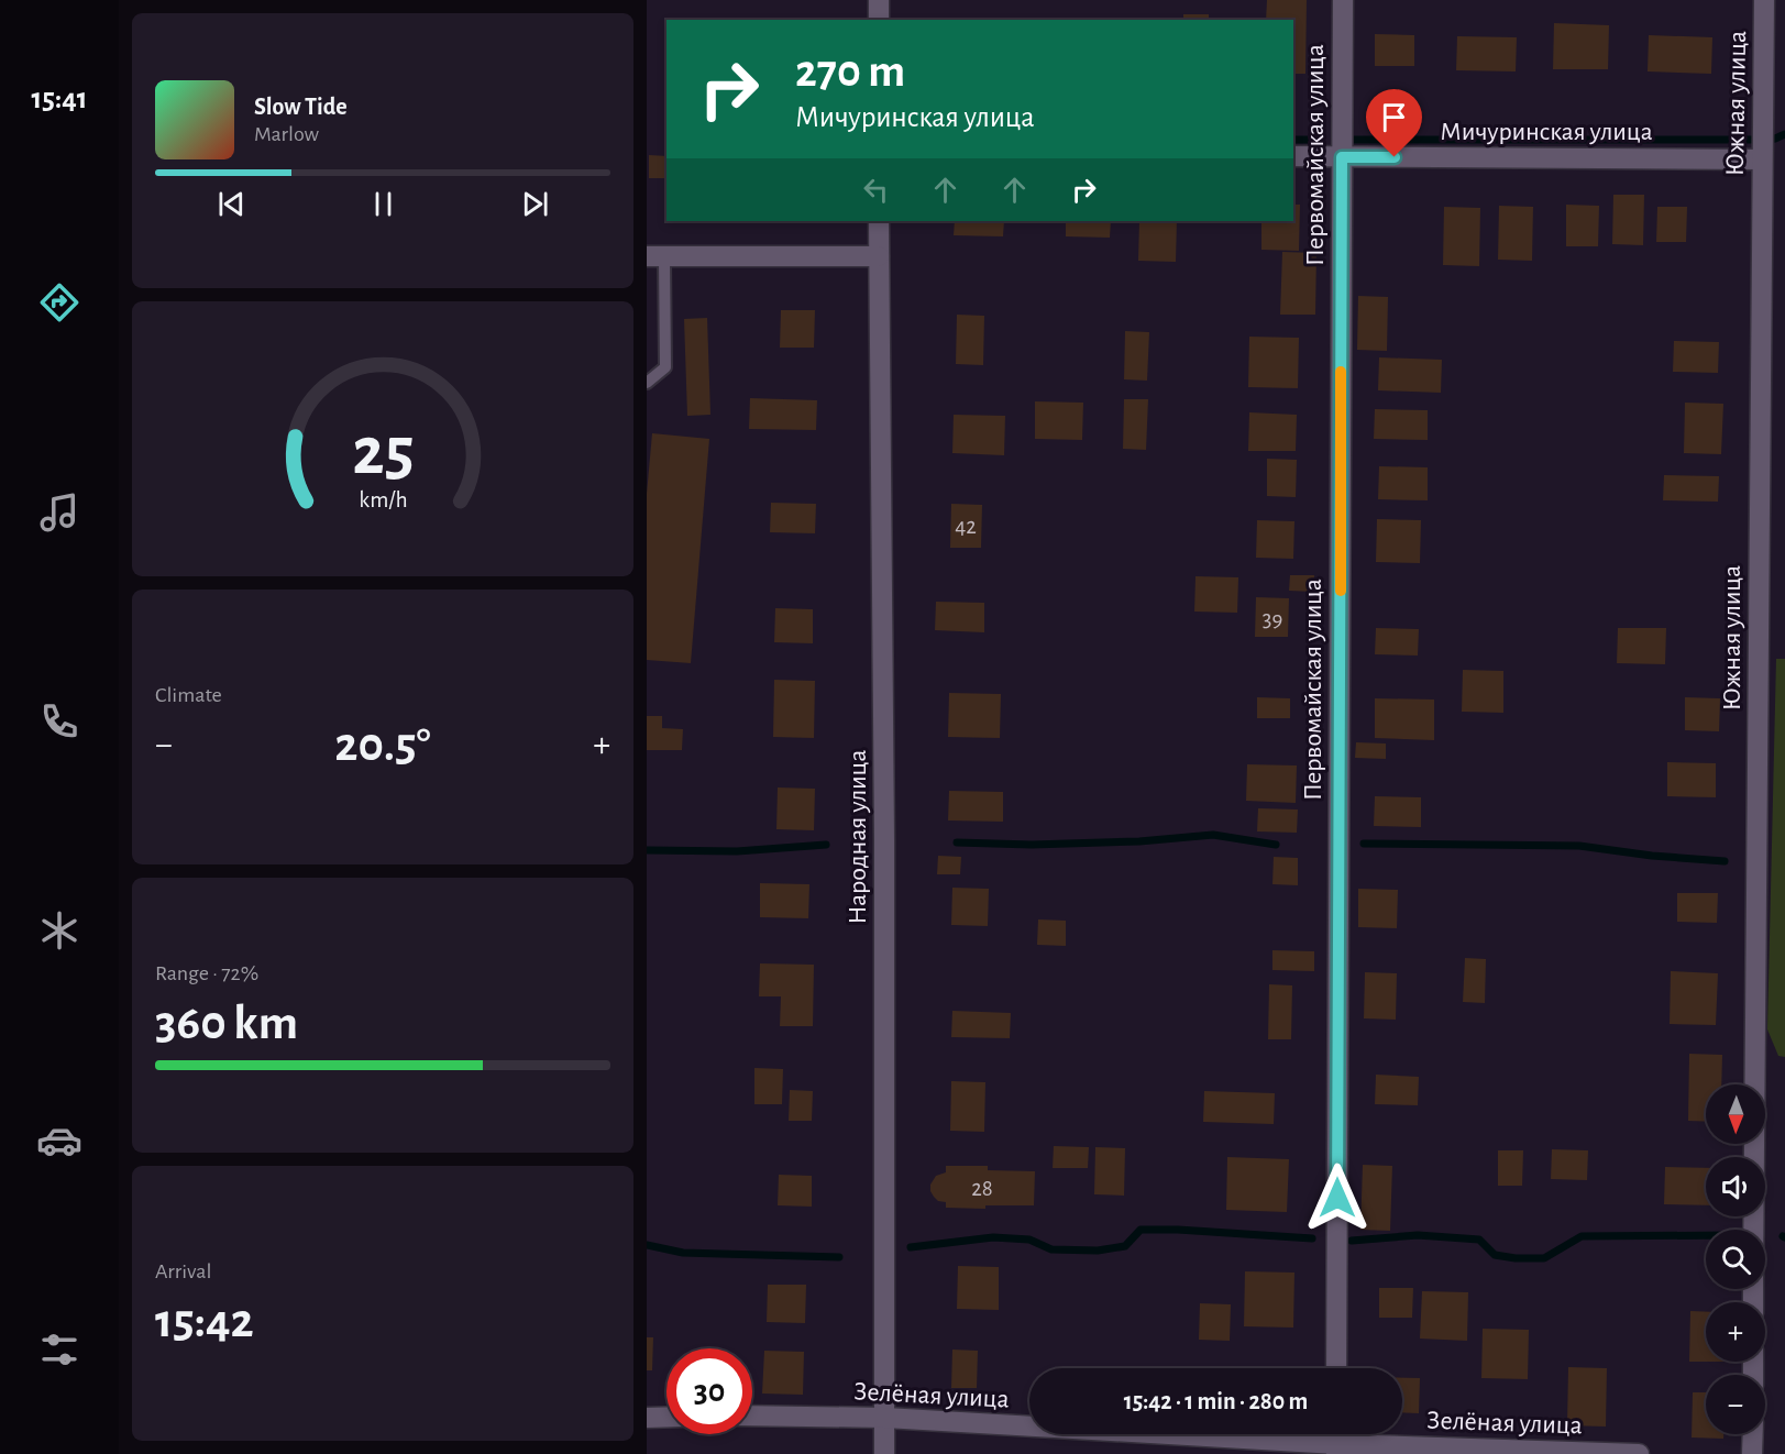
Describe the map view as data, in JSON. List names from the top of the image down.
{
  "streets": {
    "street": [
      "Южная улица",
      "Мичуринская улица",
      "Первомайская улица",
      "Народная улица",
      "Зелёная улица"
    ]
  },
  "crossings": [
    ["Южная улица", "Мичуринская улица"],
    ["Мичуринская улица", "Первомайская улица"],
    ["Народная улица", "Зелёная улица"]
  ],
  "house_numbers": ["42", "39", "28"],
  "north": "bottom",
  "page": {
    "tabs": "15:41",
    "turn": ["270 m", "Мичуринская улица"],
    "song": ["Slow Tide", "Marlow"],
    "tile": [
      "Climate",
      ["Range · 72%", "360 km"],
      ["Arrival", "15:42"]
    ],
    "heat": ["−", "20.5°", "+"],
    "map_buttons": ["+", "−"],
    "limit": "30",
    "trip": "15:42 · 1 min · 280 m",
    "gauge": ["25", "km/h"]
  }
}
